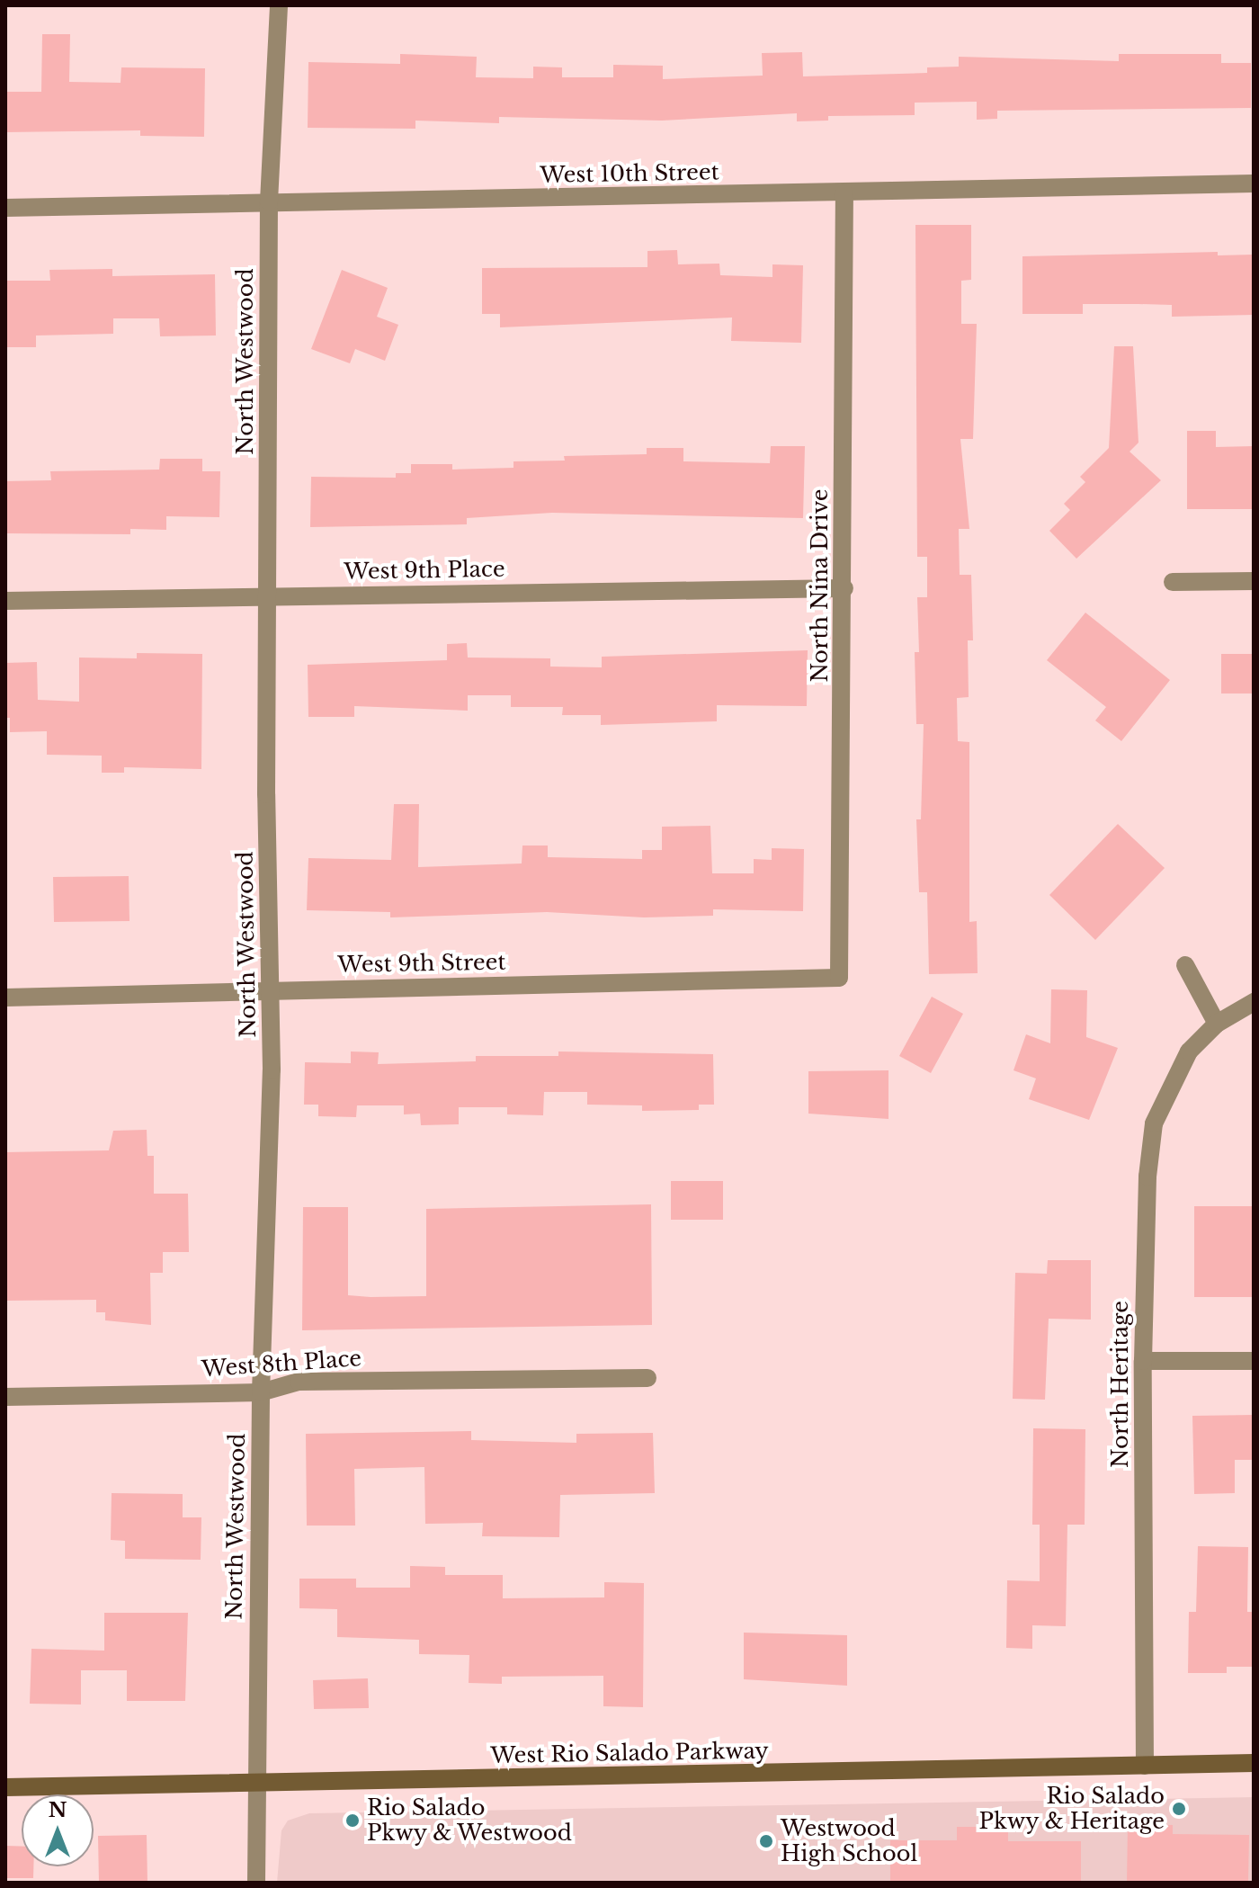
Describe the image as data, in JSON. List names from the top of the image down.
{
  "streets": {
    "main road": ["West Rio Salado Parkway"],
    "street": [
      "West 10th Street",
      "North Westwood",
      "West 9th Place",
      "North Nina Drive",
      "West 9th Street",
      "West 8th Place",
      "North Heritage"
    ]
  },
  "crossings": [
    ["West 10th Street", "North Westwood"],
    ["West 10th Street", "North Nina Drive"],
    ["North Westwood", "West 9th Place"],
    ["North Westwood", "West 9th Street"],
    ["North Westwood", "West 8th Place"],
    ["North Westwood", "West Rio Salado Parkway"],
    ["West 9th Place", "North Nina Drive"],
    ["North Nina Drive", "West 9th Street"],
    ["North Heritage", "West Rio Salado Parkway"]
  ],
  "places": ["Rio Salado Pkwy & Heritage", "Rio Salado Pkwy & Westwood", "Westwood High School"],
  "north": "top"
}
